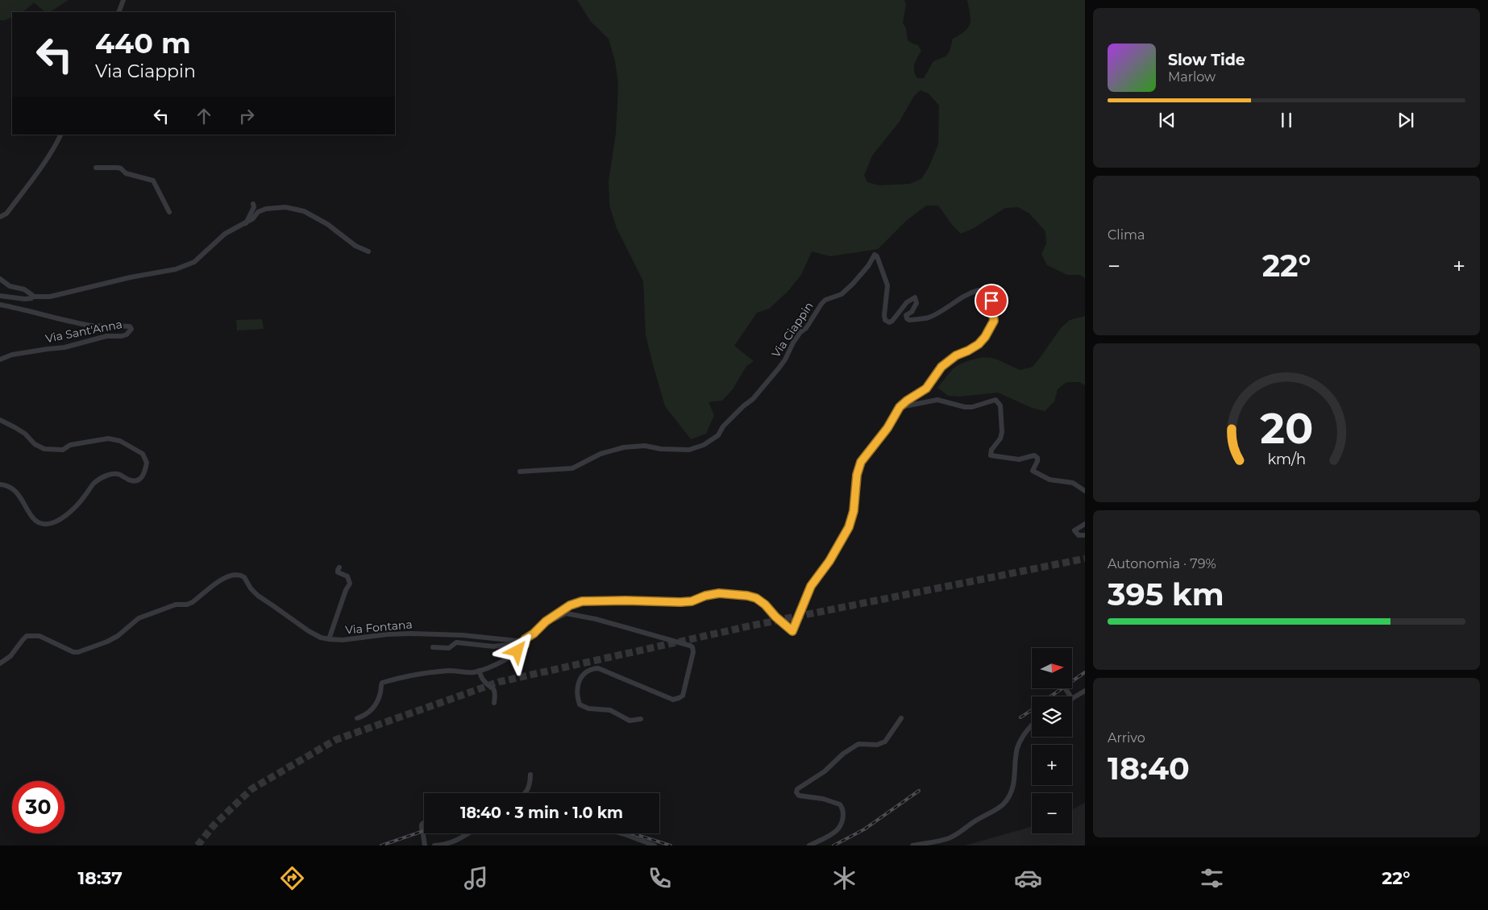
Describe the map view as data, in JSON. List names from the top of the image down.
{
  "streets": {
    "street": ["Via Ciappin", "Via Sant'Anna", "Via Fontana"]
  },
  "north": "right",
  "page": {
    "turn": ["440 m", "Via Ciappin"],
    "song": ["Slow Tide", "Marlow"],
    "tile": [
      "Clima",
      ["Autonomia · 79%", "395 km"],
      ["Arrivo", "18:40"]
    ],
    "heat": ["−", "22°", "+"],
    "map_buttons": ["+", "−"],
    "limit": "30",
    "trip": "18:40 · 3 min · 1.0 km",
    "tabs": ["18:37", "22°"],
    "gauge": ["20", "km/h"]
  }
}
